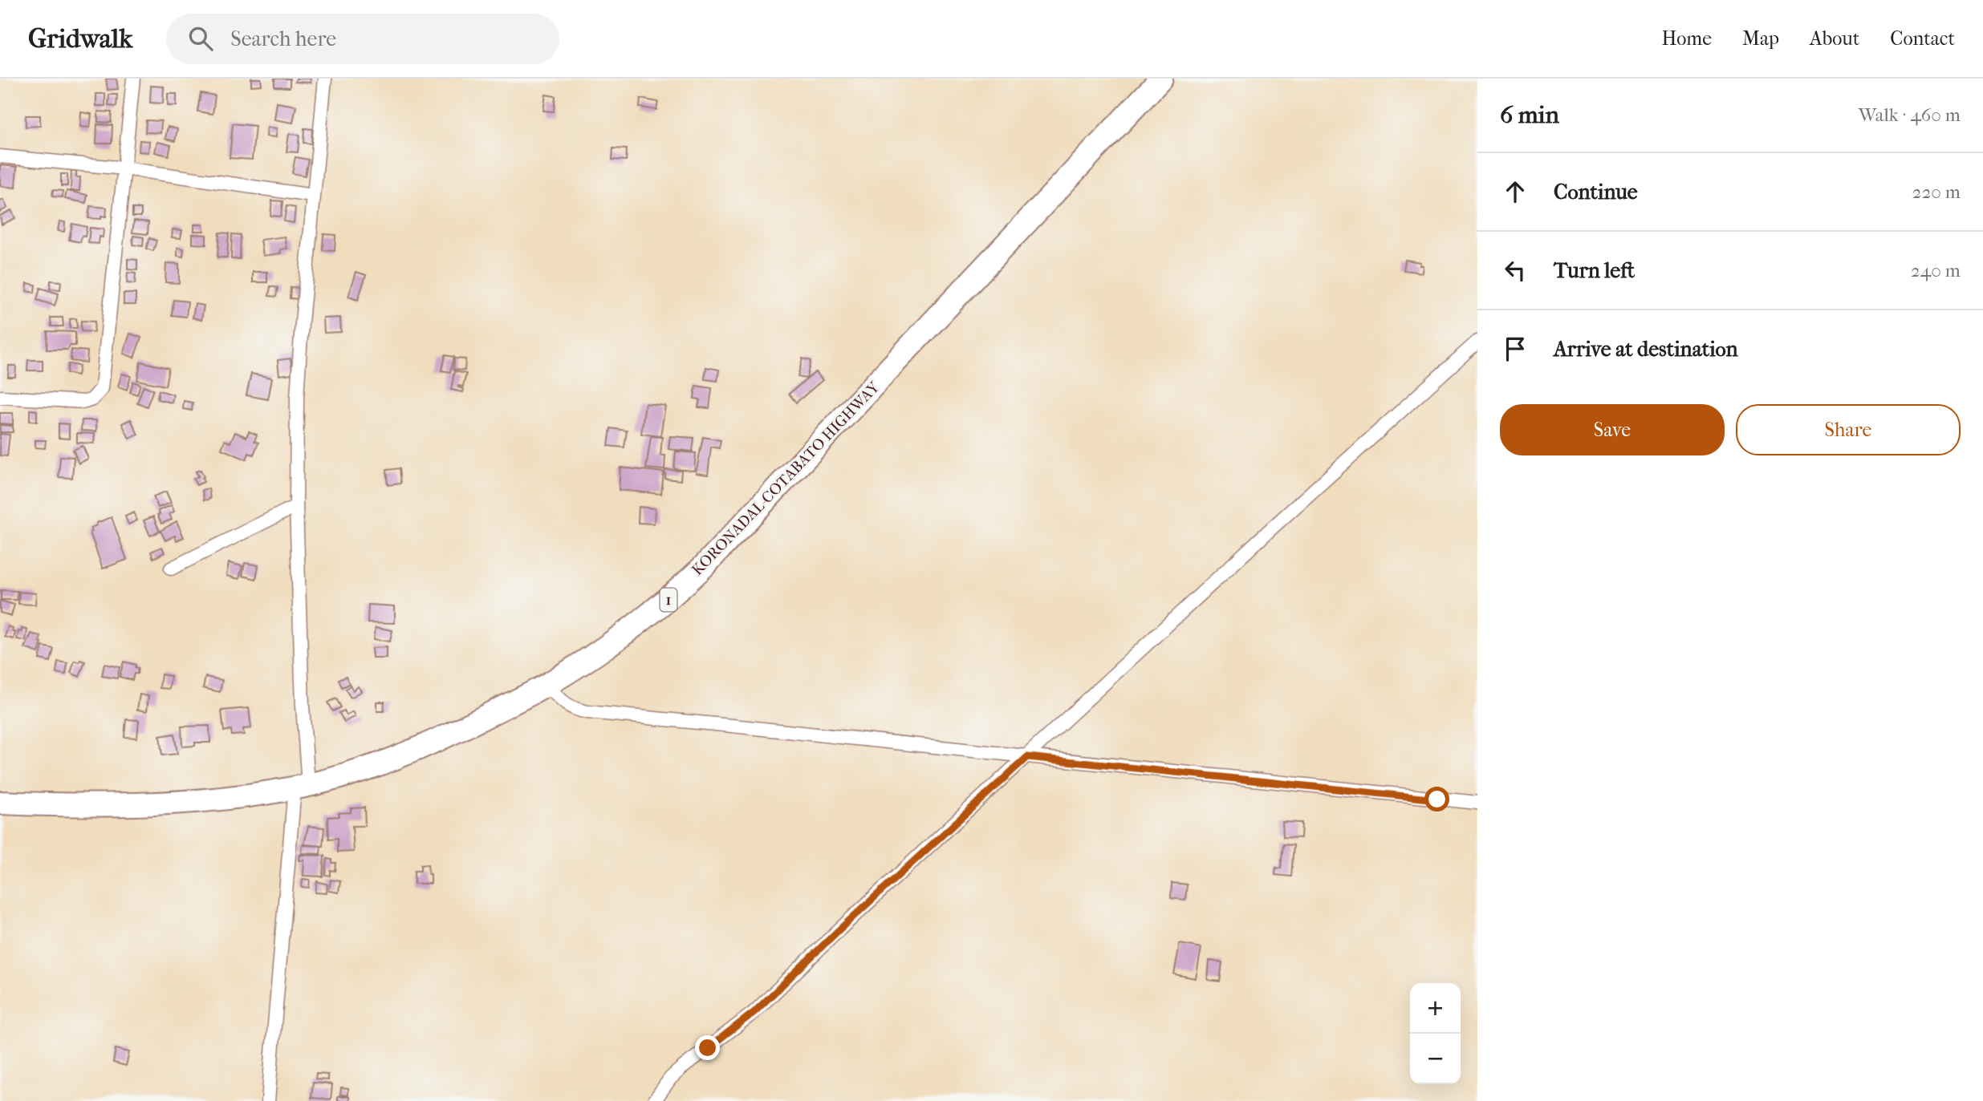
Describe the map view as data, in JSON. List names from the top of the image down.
{
  "streets": {
    "highway": ["KORONADAL-COTABATO HIGHWAY", "1"]
  },
  "page": {
    "header": "Gridwalk",
    "search": "Search here",
    "nav": [
      "Home",
      "Map",
      "About",
      "Contact"
    ],
    "heading": ["6 min", "Walk · 460 m"],
    "list": [
      ["Continue", "220 m"],
      ["Turn left", "240 m"],
      "Arrive at destination"
    ],
    "buttons": ["Save", "Share"],
    "map_buttons": ["+", "−"]
  }
}
